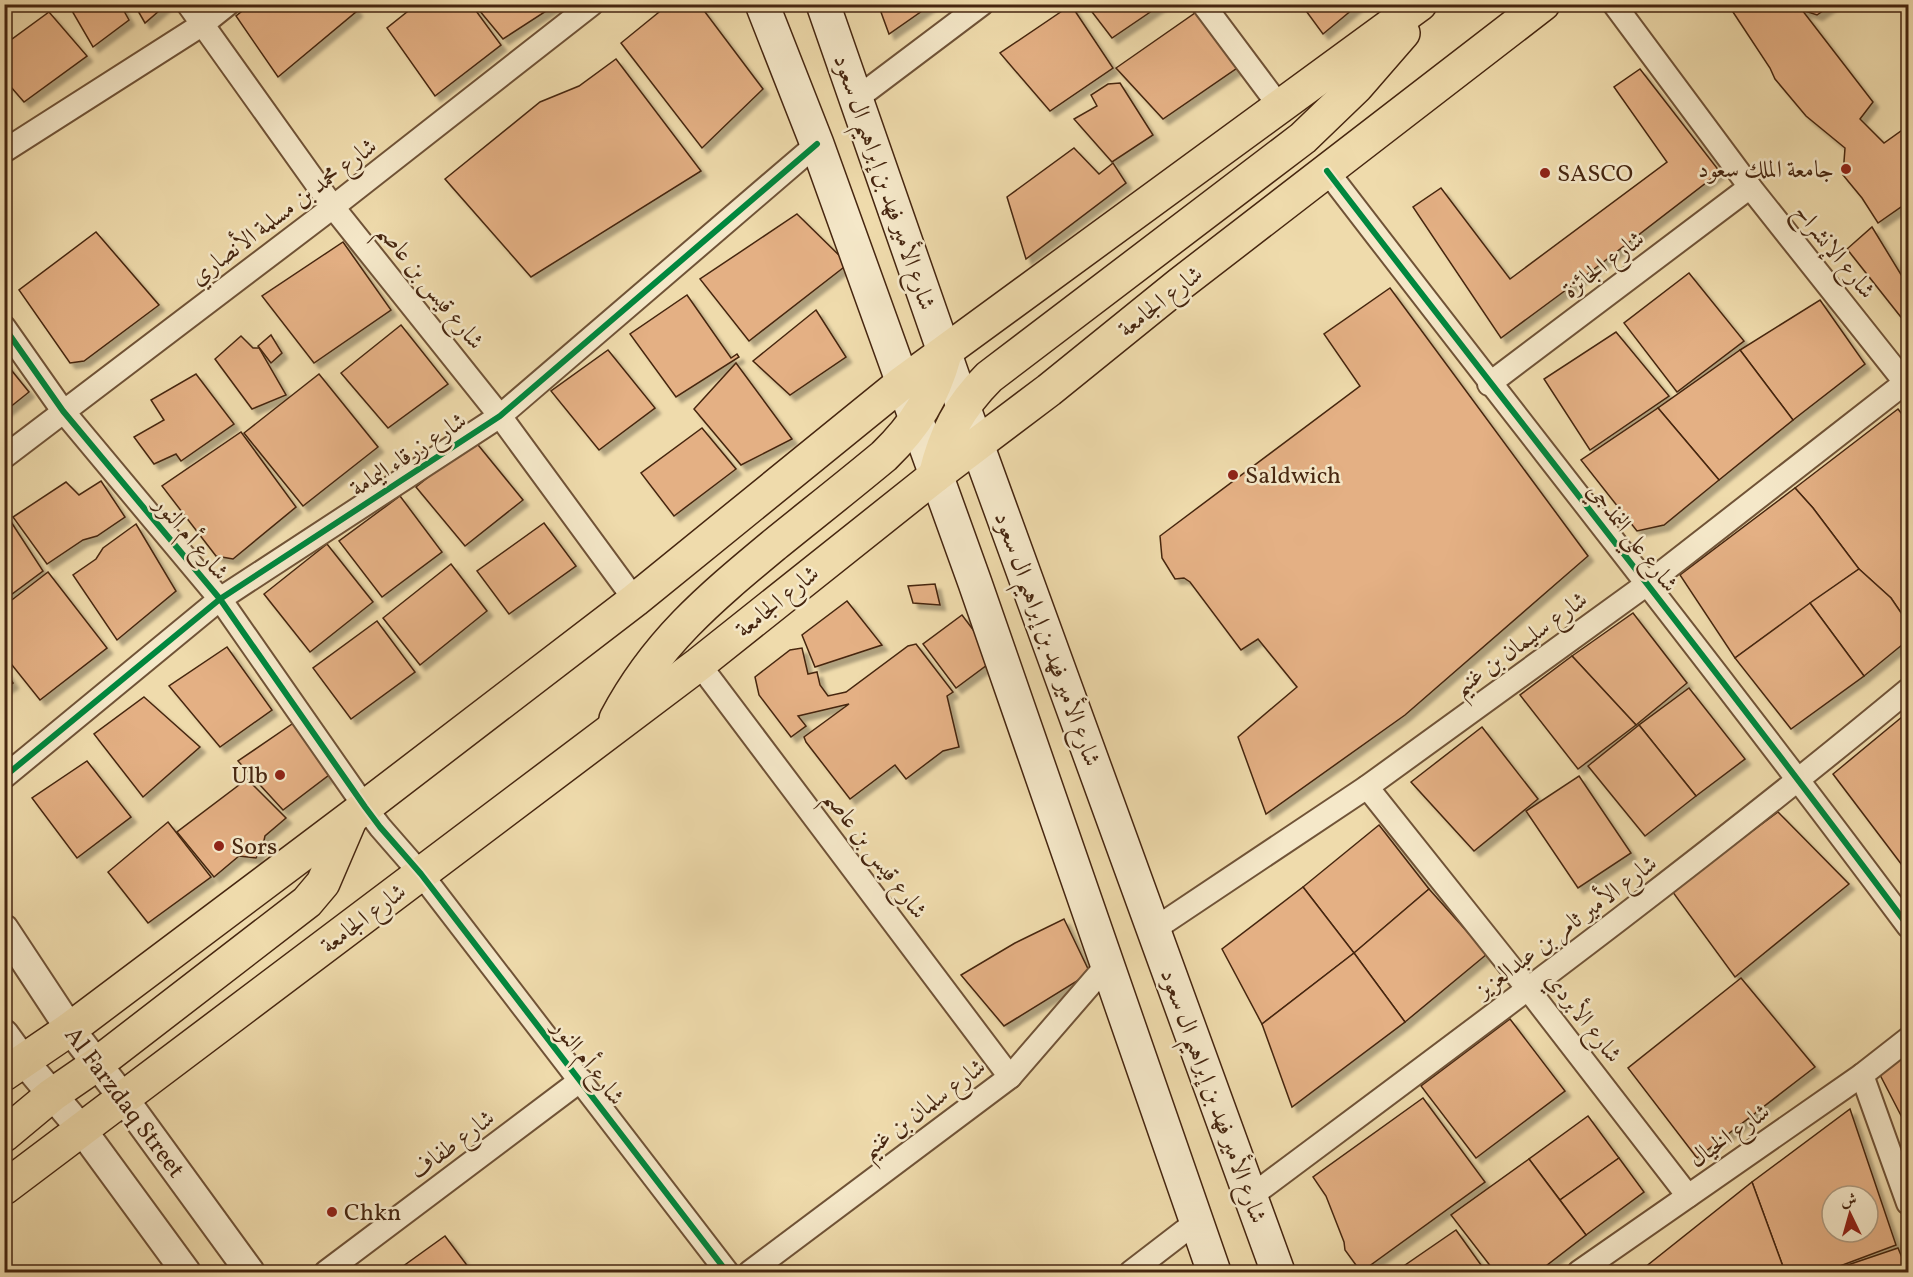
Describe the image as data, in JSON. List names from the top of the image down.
{
  "streets": {
    "main road": ["شارع الأمير فهد بن إبراهيم ال سعود", "شارع الجامعة"],
    "street": [
      "شارع محمد بن مسلمة الأنصاري",
      "شارع الإنشراح",
      "شارع الجائزة",
      "شارع قيس بن عاصم",
      "شارع زرقاء اليمامة",
      "شارع علي النمذجي",
      "شارع أم النور",
      "شارع سليمان بن غنيم",
      "شارع الأمير ثامر بن عبدالعزيز",
      "شارع الأبردي",
      "Al Farzdaq Street",
      "شارع سلمان بن غنيم",
      "شارع الخيال",
      "شارع طفاف"
    ]
  },
  "crossings": [
    ["شارع الأمير فهد بن إبراهيم ال سعود", "شارع الجامعة"],
    ["شارع الأمير فهد بن إبراهيم ال سعود", "شارع زرقاء اليمامة"],
    ["شارع الأمير فهد بن إبراهيم ال سعود", "شارع سليمان بن غنيم"],
    ["شارع الأمير فهد بن إبراهيم ال سعود", "شارع الأمير ثامر بن عبدالعزيز"],
    ["شارع الأمير فهد بن إبراهيم ال سعود", "شارع سلمان بن غنيم"],
    ["شارع محمد بن مسلمة الأنصاري", "شارع قيس بن عاصم"],
    ["شارع محمد بن مسلمة الأنصاري", "شارع أم النور"],
    ["شارع الإنشراح", "شارع الجائزة"],
    ["شارع الإنشراح", "شارع سليمان بن غنيم"],
    ["شارع الجائزة", "شارع علي النمذجي"],
    ["شارع قيس بن عاصم", "شارع الجامعة"],
    ["شارع قيس بن عاصم", "شارع زرقاء اليمامة"],
    ["شارع قيس بن عاصم", "شارع سلمان بن غنيم"],
    ["شارع الجامعة", "شارع علي النمذجي"],
    ["شارع الجامعة", "شارع أم النور"],
    ["شارع الجامعة", "Al Farzdaq Street"],
    ["شارع زرقاء اليمامة", "شارع أم النور"],
    ["شارع علي النمذجي", "شارع سليمان بن غنيم"],
    ["شارع علي النمذجي", "شارع الأمير ثامر بن عبدالعزيز"],
    ["شارع أم النور", "شارع طفاف"],
    ["شارع سليمان بن غنيم", "شارع الأبردي"],
    ["شارع الأمير ثامر بن عبدالعزيز", "شارع الأبردي"],
    ["شارع الأبردي", "شارع الخيال"]
  ],
  "places": [
    "جامعة الملك سعود",
    "SASCO",
    "Saldwich",
    "Ulb",
    "Sors",
    "Chkn"
  ],
  "north": "top"
}
